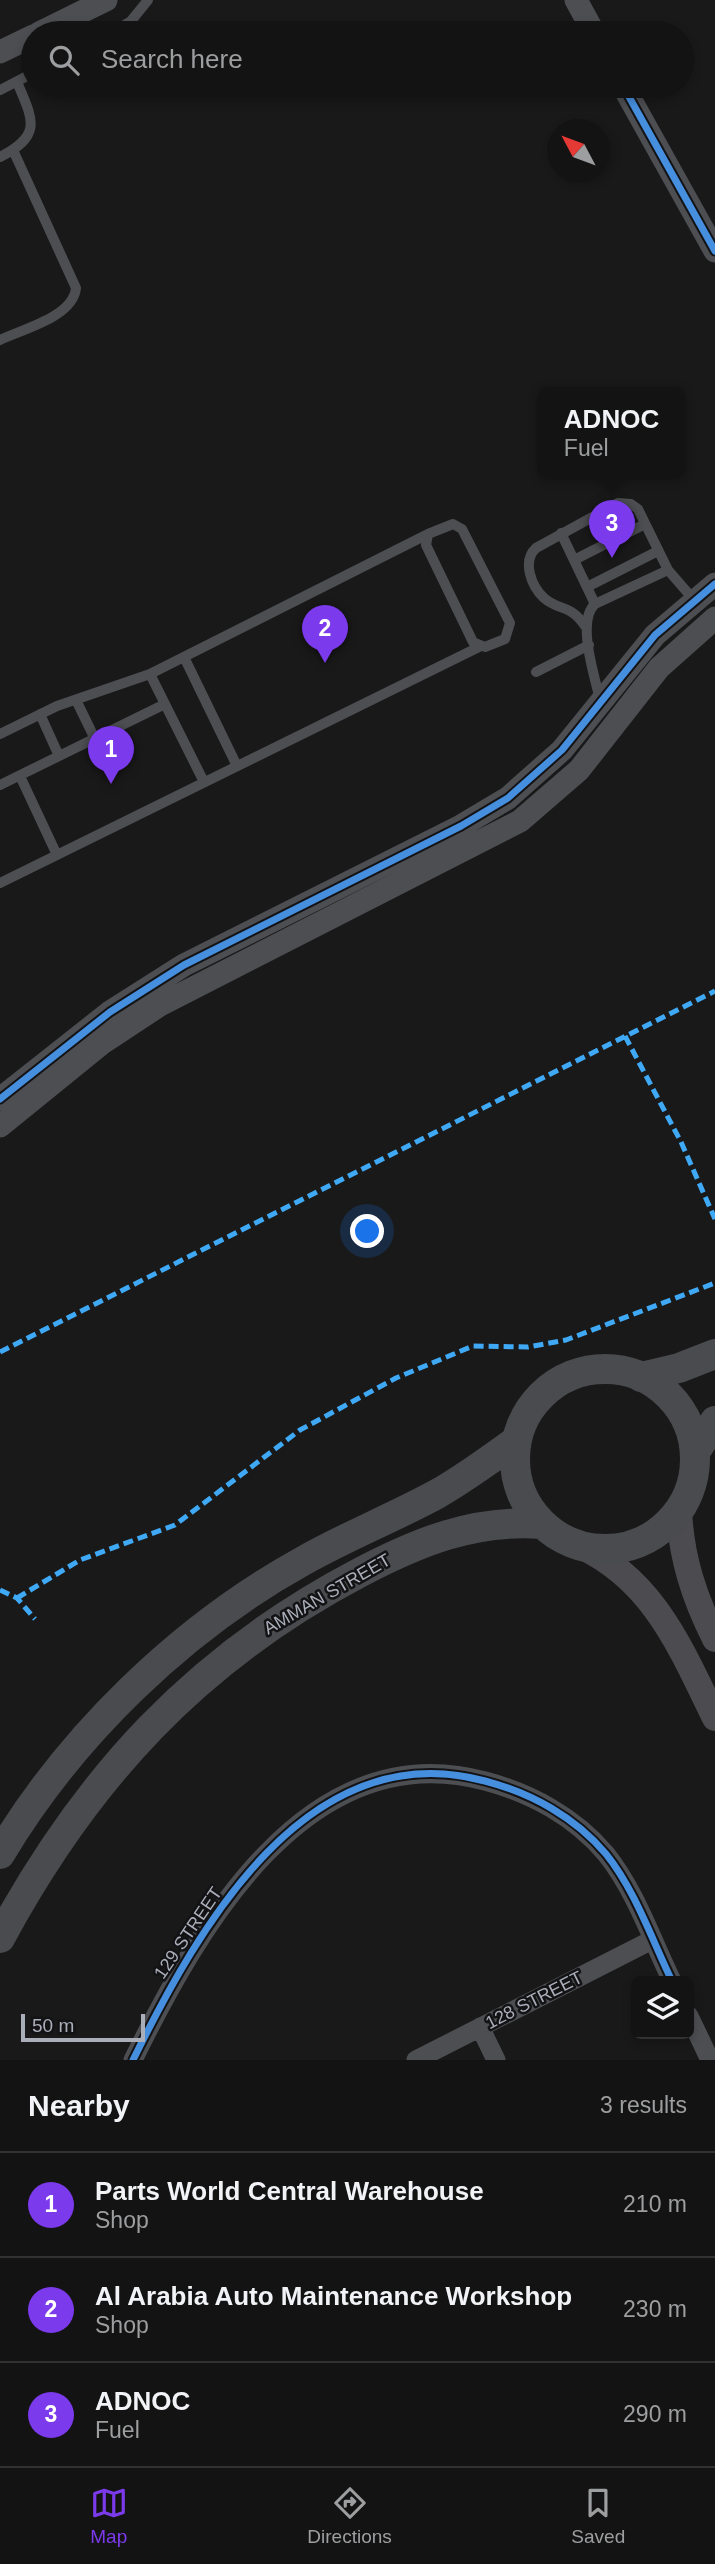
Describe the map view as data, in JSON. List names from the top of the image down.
{
  "streets": {
    "main road": ["AMMAN STREET"],
    "street": ["129 STREET", "128 STREET"]
  },
  "crossings": [
    ["129 STREET", "128 STREET"]
  ],
  "scale_bar": "50 m",
  "north": "top left",
  "page": {
    "search": "Search here",
    "popup": ["ADNOC", "Fuel"],
    "pins": ["3", "2", "1"],
    "scale": "50 m",
    "heading": ["Nearby", "3 results"],
    "list": [
      {
        "mark": "1",
        "name": "Parts World Central Warehouse",
        "note": "Shop",
        "value": "210 m"
      },
      {
        "mark": "2",
        "name": "Al Arabia Auto Maintenance Workshop",
        "note": "Shop",
        "value": "230 m"
      },
      {
        "mark": "3",
        "name": "ADNOC",
        "note": "Fuel",
        "value": "290 m"
      }
    ],
    "nav": ["Map", "Directions", "Saved"]
  }
}
